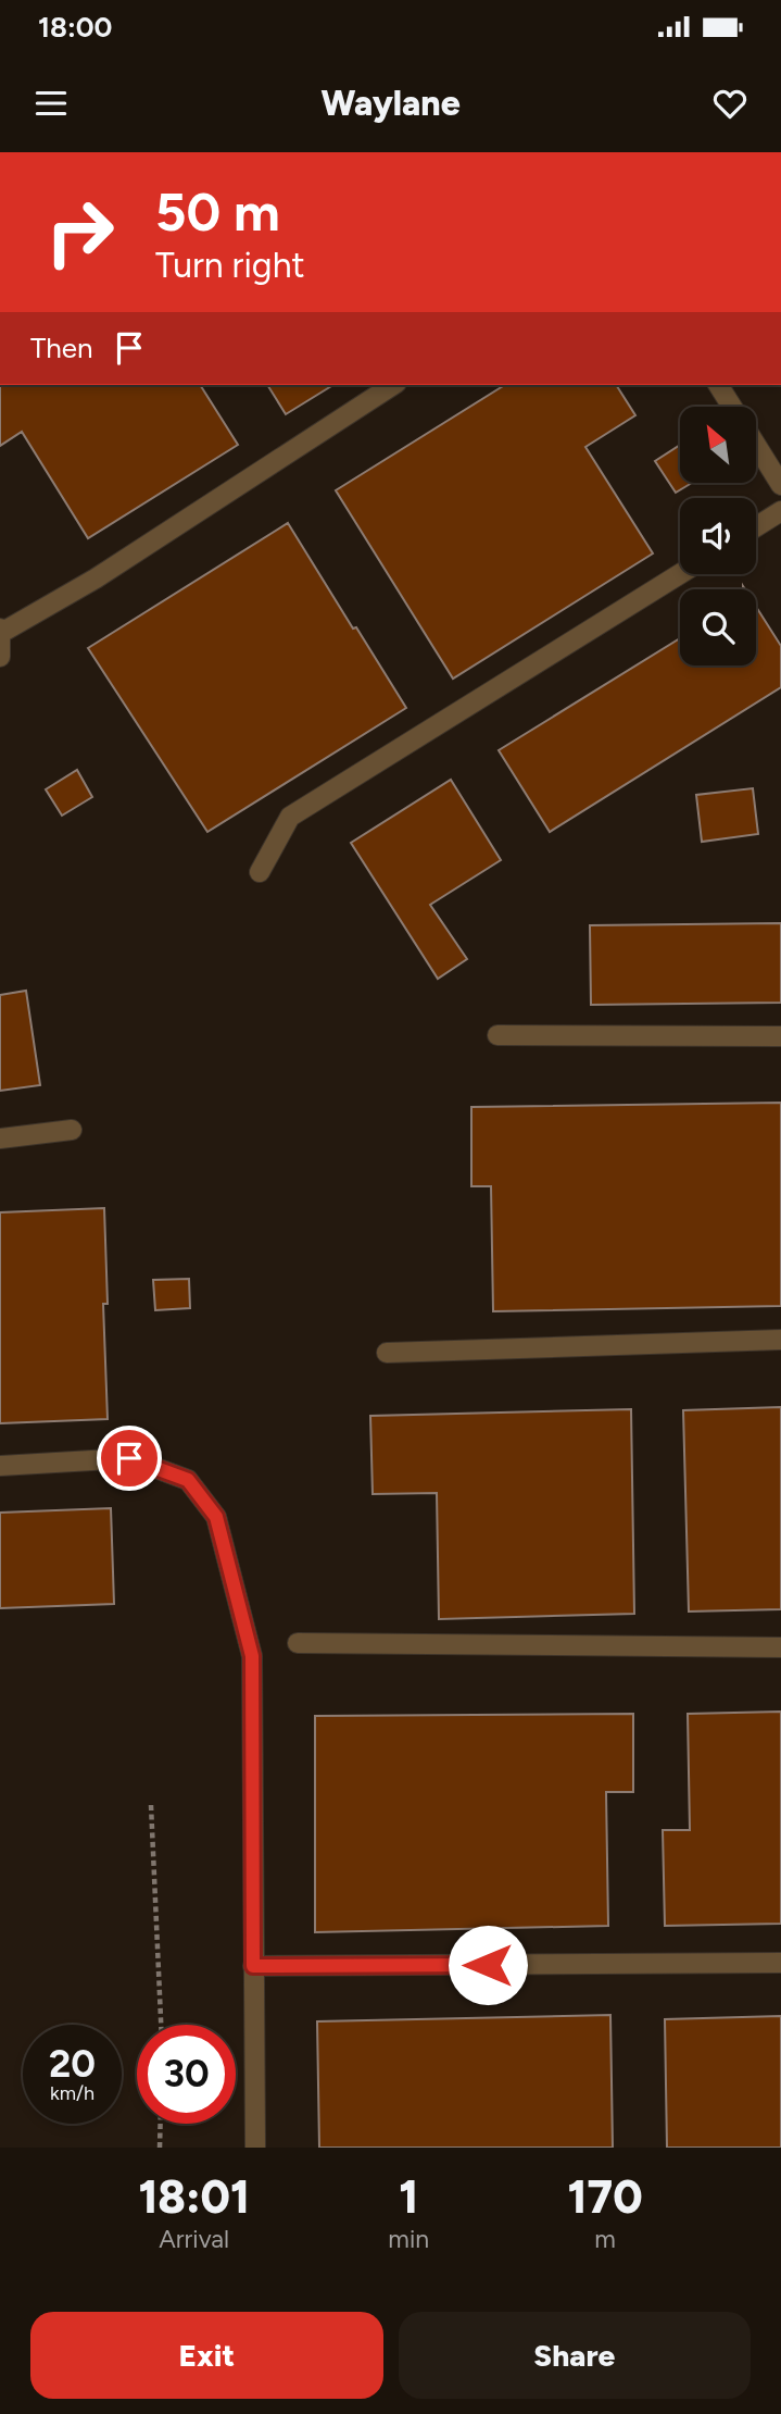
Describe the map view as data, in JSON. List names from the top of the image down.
{
  "north": "top left",
  "page": {
    "status": "18:00",
    "header": "Waylane",
    "turn": ["50 m", "Turn right"],
    "then": "Then",
    "speed": "20 km/h",
    "limit": "30",
    "eta": [
      "18:01",
      "Arrival",
      "1",
      "min",
      "170",
      "m"
    ],
    "buttons": ["Exit", "Share"]
  }
}
